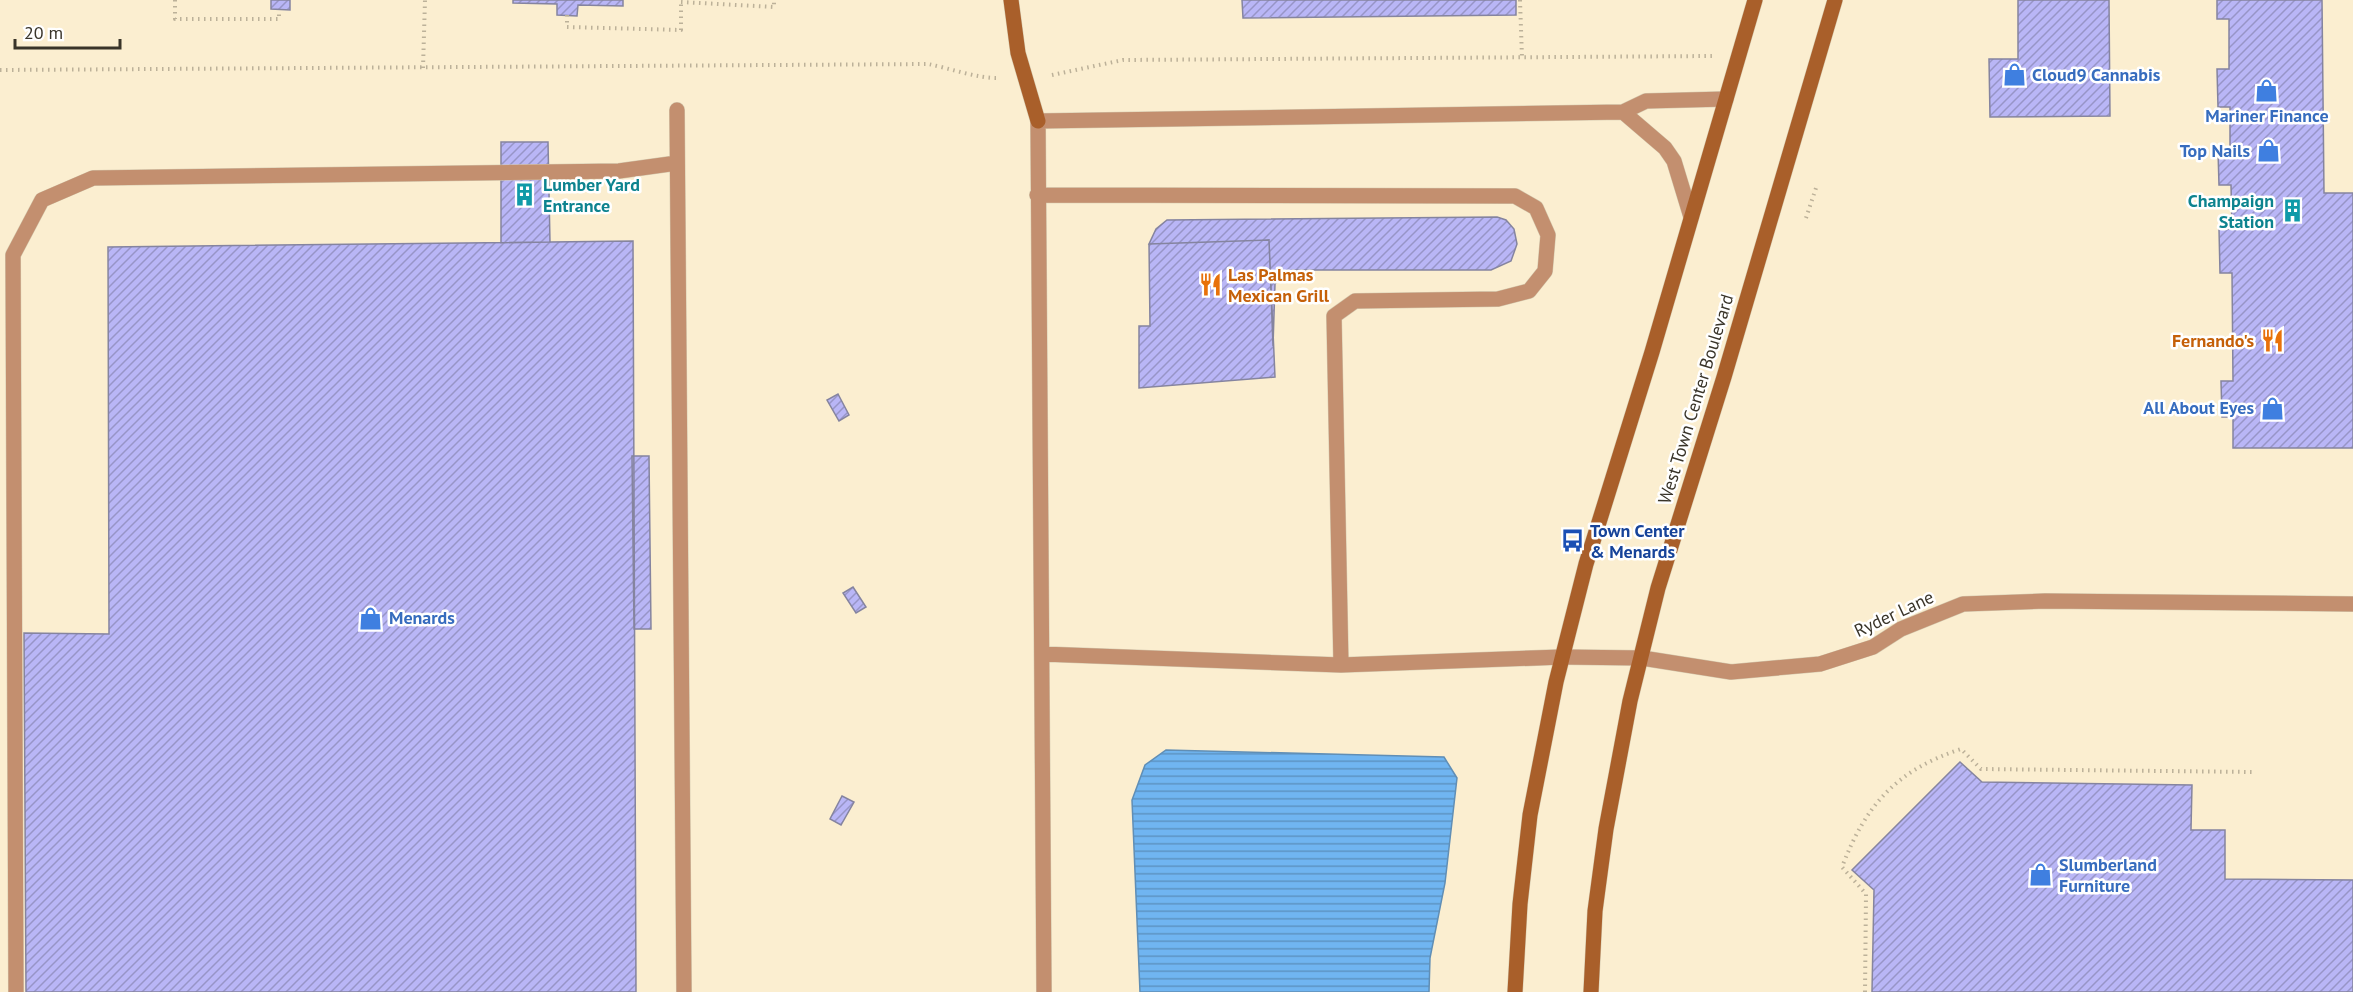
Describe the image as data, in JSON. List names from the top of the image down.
{
  "streets": {
    "main road": ["West Town Center Boulevard"],
    "street": ["Ryder Lane"]
  },
  "crossings": [
    ["West Town Center Boulevard", "Ryder Lane"]
  ],
  "places": {
    "shop": [
      "Cloud9 Cannabis",
      "Mariner Finance",
      "Top Nails",
      "All About Eyes",
      "Menards",
      "Slumberland Furniture"
    ],
    "building": ["Lumber Yard Entrance", "Champaign Station"],
    "restaurant": ["Las Palmas Mexican Grill", "Fernando's"],
    "bus stop": ["Town Center & Menards"]
  },
  "scale_bar": "20 m"
}
